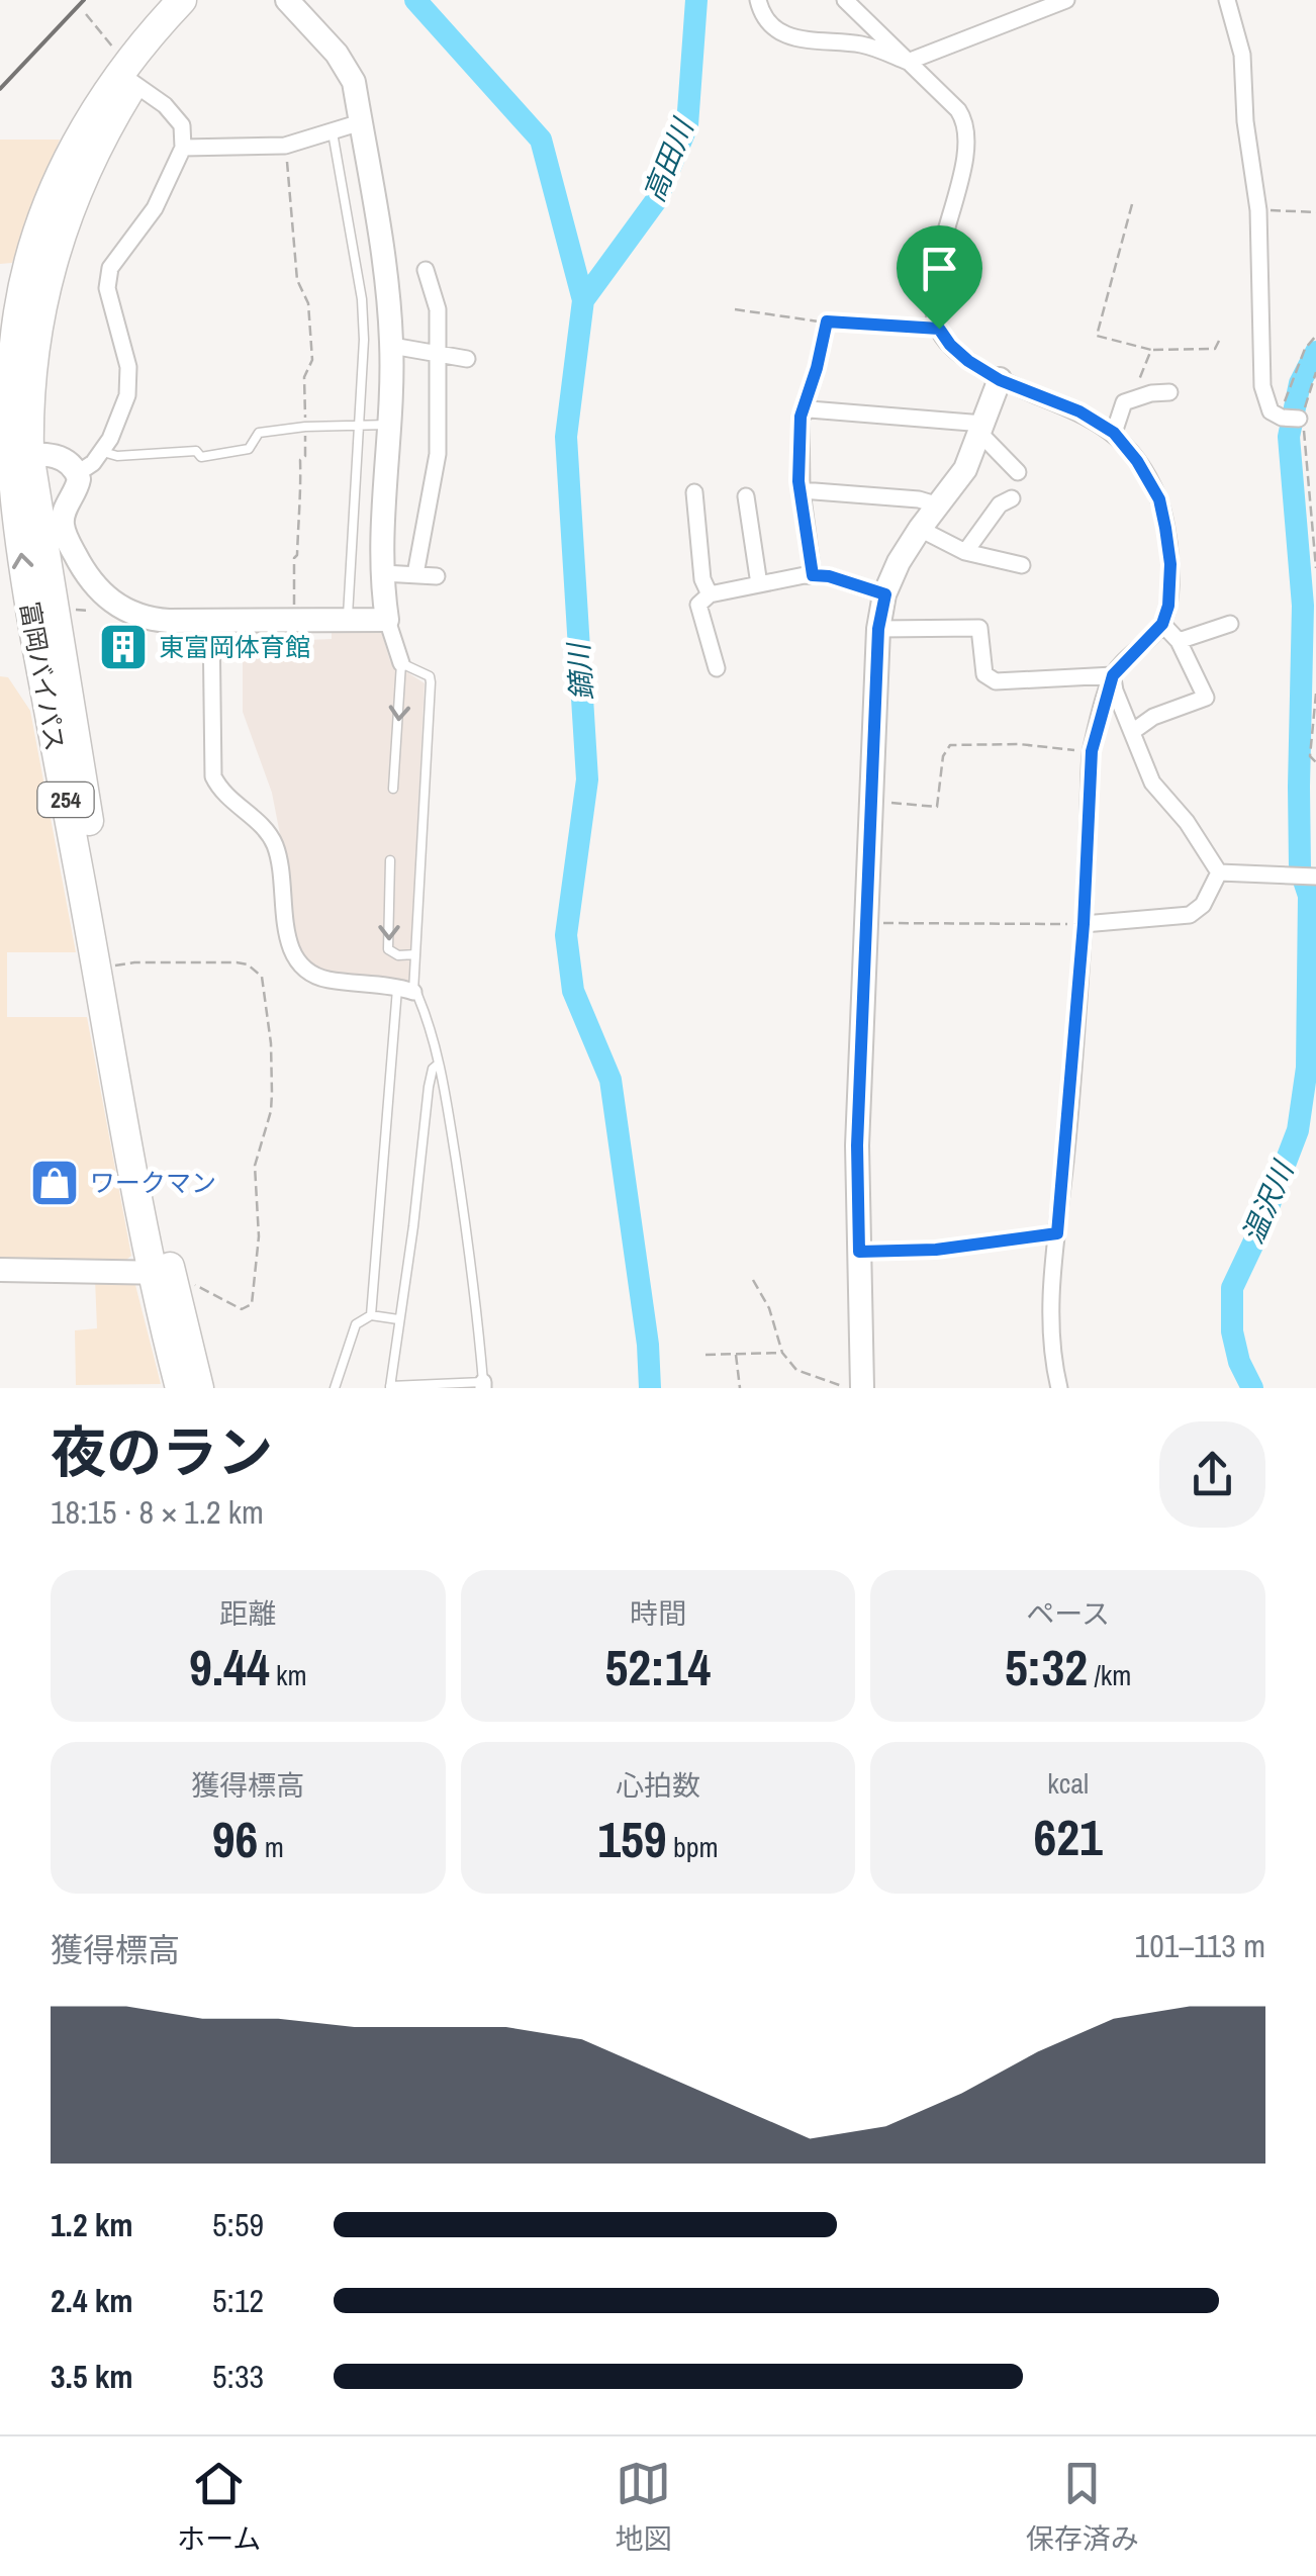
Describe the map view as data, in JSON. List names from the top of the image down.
{
  "streets": {
    "highway": ["富岡バイパス", "254"]
  },
  "water": ["高田川", "鏑川", "温沢川"],
  "places": {
    "building": ["東富岡体育館"],
    "shop": ["ワークマン"]
  },
  "page": {
    "heading": ["夜のラン", "18:15 · 8 × 1.2 km"],
    "stats": [
      ["距離", "9.44 km"],
      ["時間", "52:14"],
      ["ペース", "5:32 /km"],
      ["獲得標高", "96 m"],
      ["心拍数", "159 bpm"],
      ["kcal", "621"]
    ],
    "chart": ["獲得標高", "101–113 m"],
    "list": [
      {
        "name": "1.2 km",
        "note": "5:59"
      },
      {
        "name": "2.4 km",
        "note": "5:12"
      },
      {
        "name": "3.5 km",
        "note": "5:33"
      }
    ],
    "tabs": ["ホーム", "地図", "保存済み"]
  }
}
